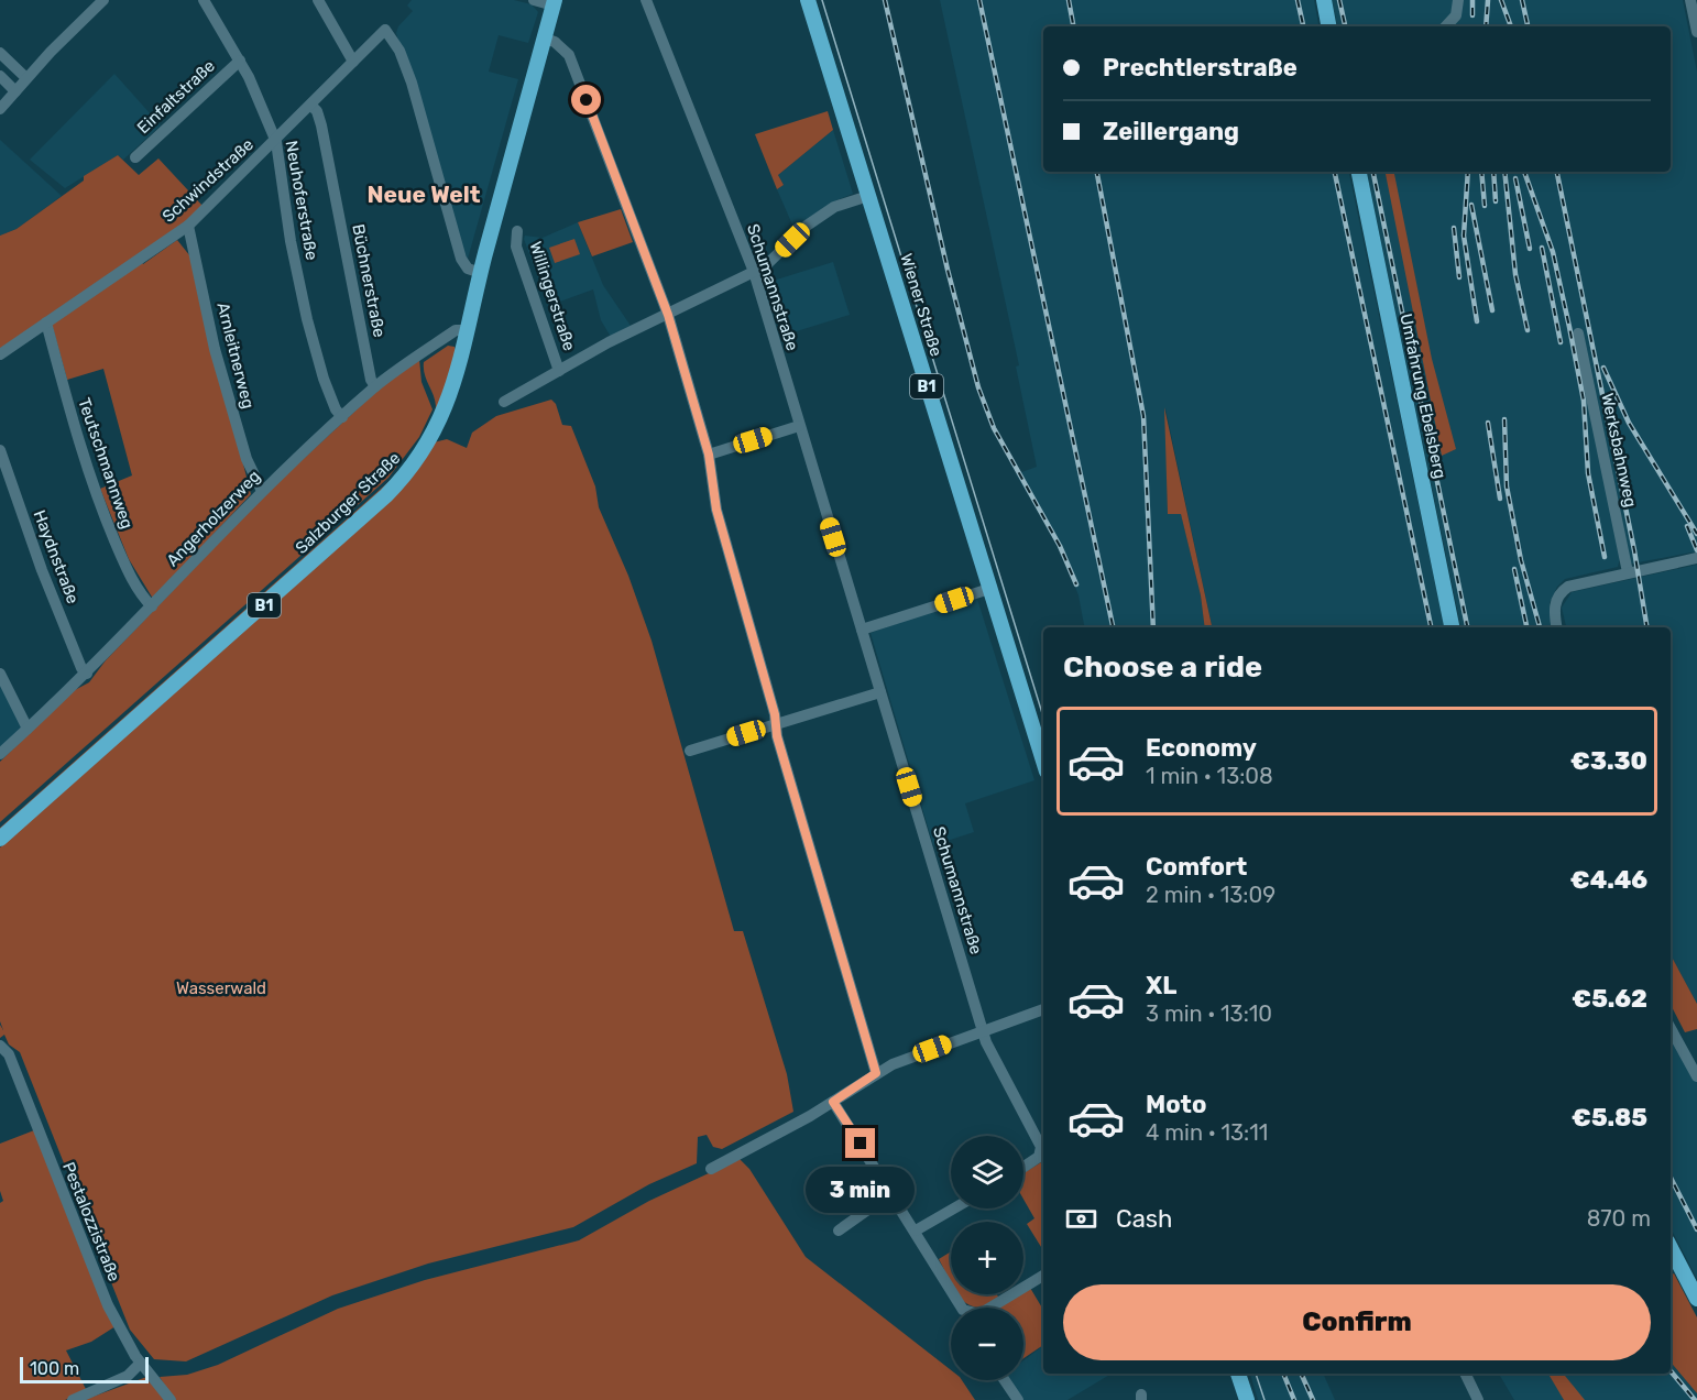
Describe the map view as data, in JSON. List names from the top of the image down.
{
  "streets": {
    "main road": [
      "Wiener Straße",
      "B1",
      "Umfahrung Ebelsberg",
      "Salzburger Straße"
    ],
    "street": [
      "Einfaltstraße",
      "Schwindstraße",
      "Neuhoferstraße",
      "Büchnerstraße",
      "Schumannstraße",
      "Willingerstraße",
      "Arnleitnerweg",
      "Werksbahnweg",
      "Teutschmannweg",
      "Angerholzerweg",
      "Haydnstraße",
      "Pestalozzistraße"
    ]
  },
  "crossings": [
    ["Einfaltstraße", "Neuhoferstraße"],
    ["Schwindstraße", "Neuhoferstraße"],
    ["Schwindstraße", "Büchnerstraße"],
    ["Schwindstraße", "Arnleitnerweg"],
    ["Schwindstraße", "Teutschmannweg"],
    ["Schwindstraße", "Salzburger Straße"],
    ["Neuhoferstraße", "Angerholzerweg"],
    ["Büchnerstraße", "Angerholzerweg"],
    ["Schumannstraße", "Willingerstraße"],
    ["Willingerstraße", "Wiener Straße"],
    ["Arnleitnerweg", "Angerholzerweg"],
    ["Teutschmannweg", "Angerholzerweg"],
    ["Salzburger Straße", "Angerholzerweg"],
    ["Angerholzerweg", "Haydnstraße"]
  ],
  "districts": ["Neue Welt"],
  "parks": ["Wasserwald"],
  "scale_bar": "100 m",
  "page": {
    "banner": ["Prechtlerstraße", "Zeillergang"],
    "heading": "Choose a ride",
    "list": [
      {
        "name": "Economy",
        "note": "1 min · 13:08",
        "value": "€3.30"
      },
      {
        "name": "Comfort",
        "note": "2 min · 13:09",
        "value": "€4.46"
      },
      {
        "name": "XL",
        "note": "3 min · 13:10",
        "value": "€5.62"
      },
      {
        "name": "Moto",
        "note": "4 min · 13:11",
        "value": "€5.85"
      }
    ],
    "map_buttons": ["+", "−"],
    "bubble": "3 min",
    "pay": ["Cash", "870 m"],
    "buttons": "Confirm",
    "scale": "100 m"
  }
}
